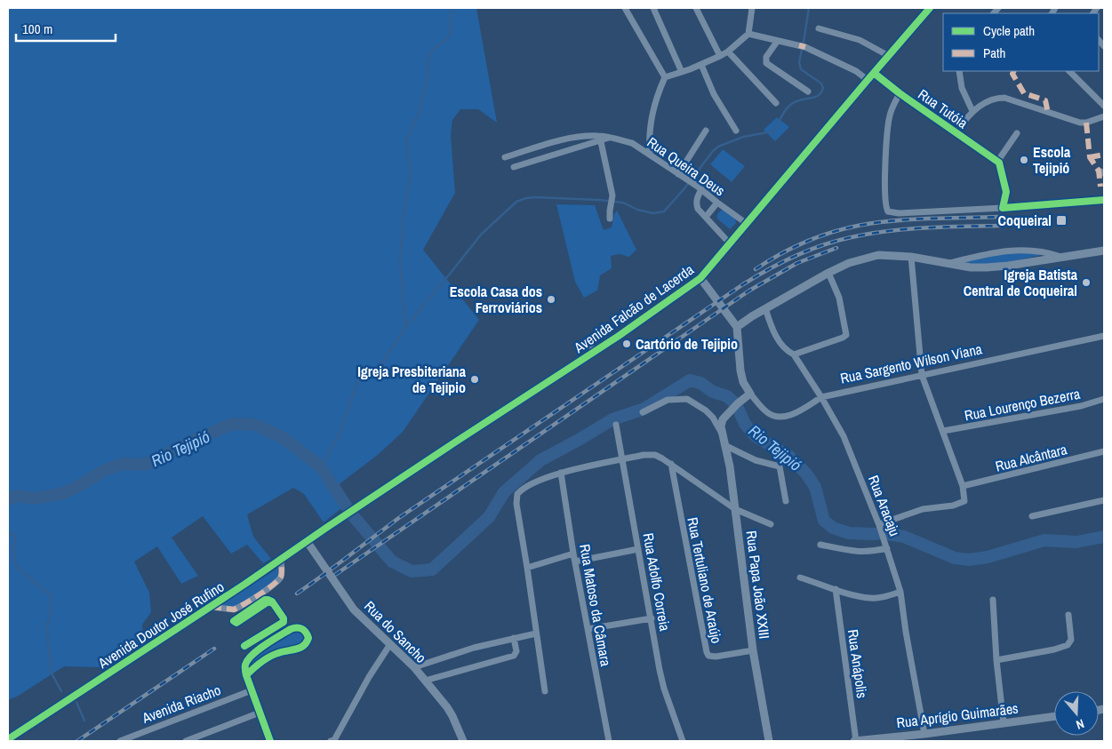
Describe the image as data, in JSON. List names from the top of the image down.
{
  "streets": {
    "main road": ["Avenida Falcão de Lacerda", "Avenida Doutor José Rufino"],
    "street": [
      "Rua Tutóia",
      "Rua Queira Deus",
      "Rua Sargento Wilson Viana",
      "Rua Lourenço Bezerra",
      "Rua Alcântara",
      "Rua Aracaju",
      "Rua Tertuliano de Araújo",
      "Rua Adolfo Correia",
      "Rua Papa João XXIII",
      "Rua Matoso da Câmara",
      "Rua do Sancho",
      "Rua Anápolis",
      "Avenida Riacho",
      "Rua Aprígio Guimarães"
    ]
  },
  "crossings": [
    ["Rua Tutóia", "Avenida Falcão de Lacerda"],
    ["Rua Queira Deus", "Avenida Falcão de Lacerda"],
    ["Avenida Falcão de Lacerda", "Avenida Doutor José Rufino"],
    ["Rua Sargento Wilson Viana", "Rua Aracaju"],
    ["Rua Sargento Wilson Viana", "Rua Papa João XXIII"],
    ["Rua Aracaju", "Rua Aprígio Guimarães"],
    ["Rua Tertuliano de Araújo", "Rua Papa João XXIII"],
    ["Avenida Doutor José Rufino", "Rua do Sancho"],
    ["Rua Anápolis", "Rua Aprígio Guimarães"]
  ],
  "water": ["Rio Tejipió"],
  "places": {
    "other": [
      "Escola Tejipió",
      "Igreja Batista Central de Coqueiral",
      "Escola Casa dos Ferroviários",
      "Cartório de Tejipio",
      "Igreja Presbiteriana de Tejipio"
    ],
    "transit": ["Coqueiral"]
  },
  "legend": ["Cycle path", "Path"],
  "scale_bar": "100 m",
  "north": "bottom"
}
